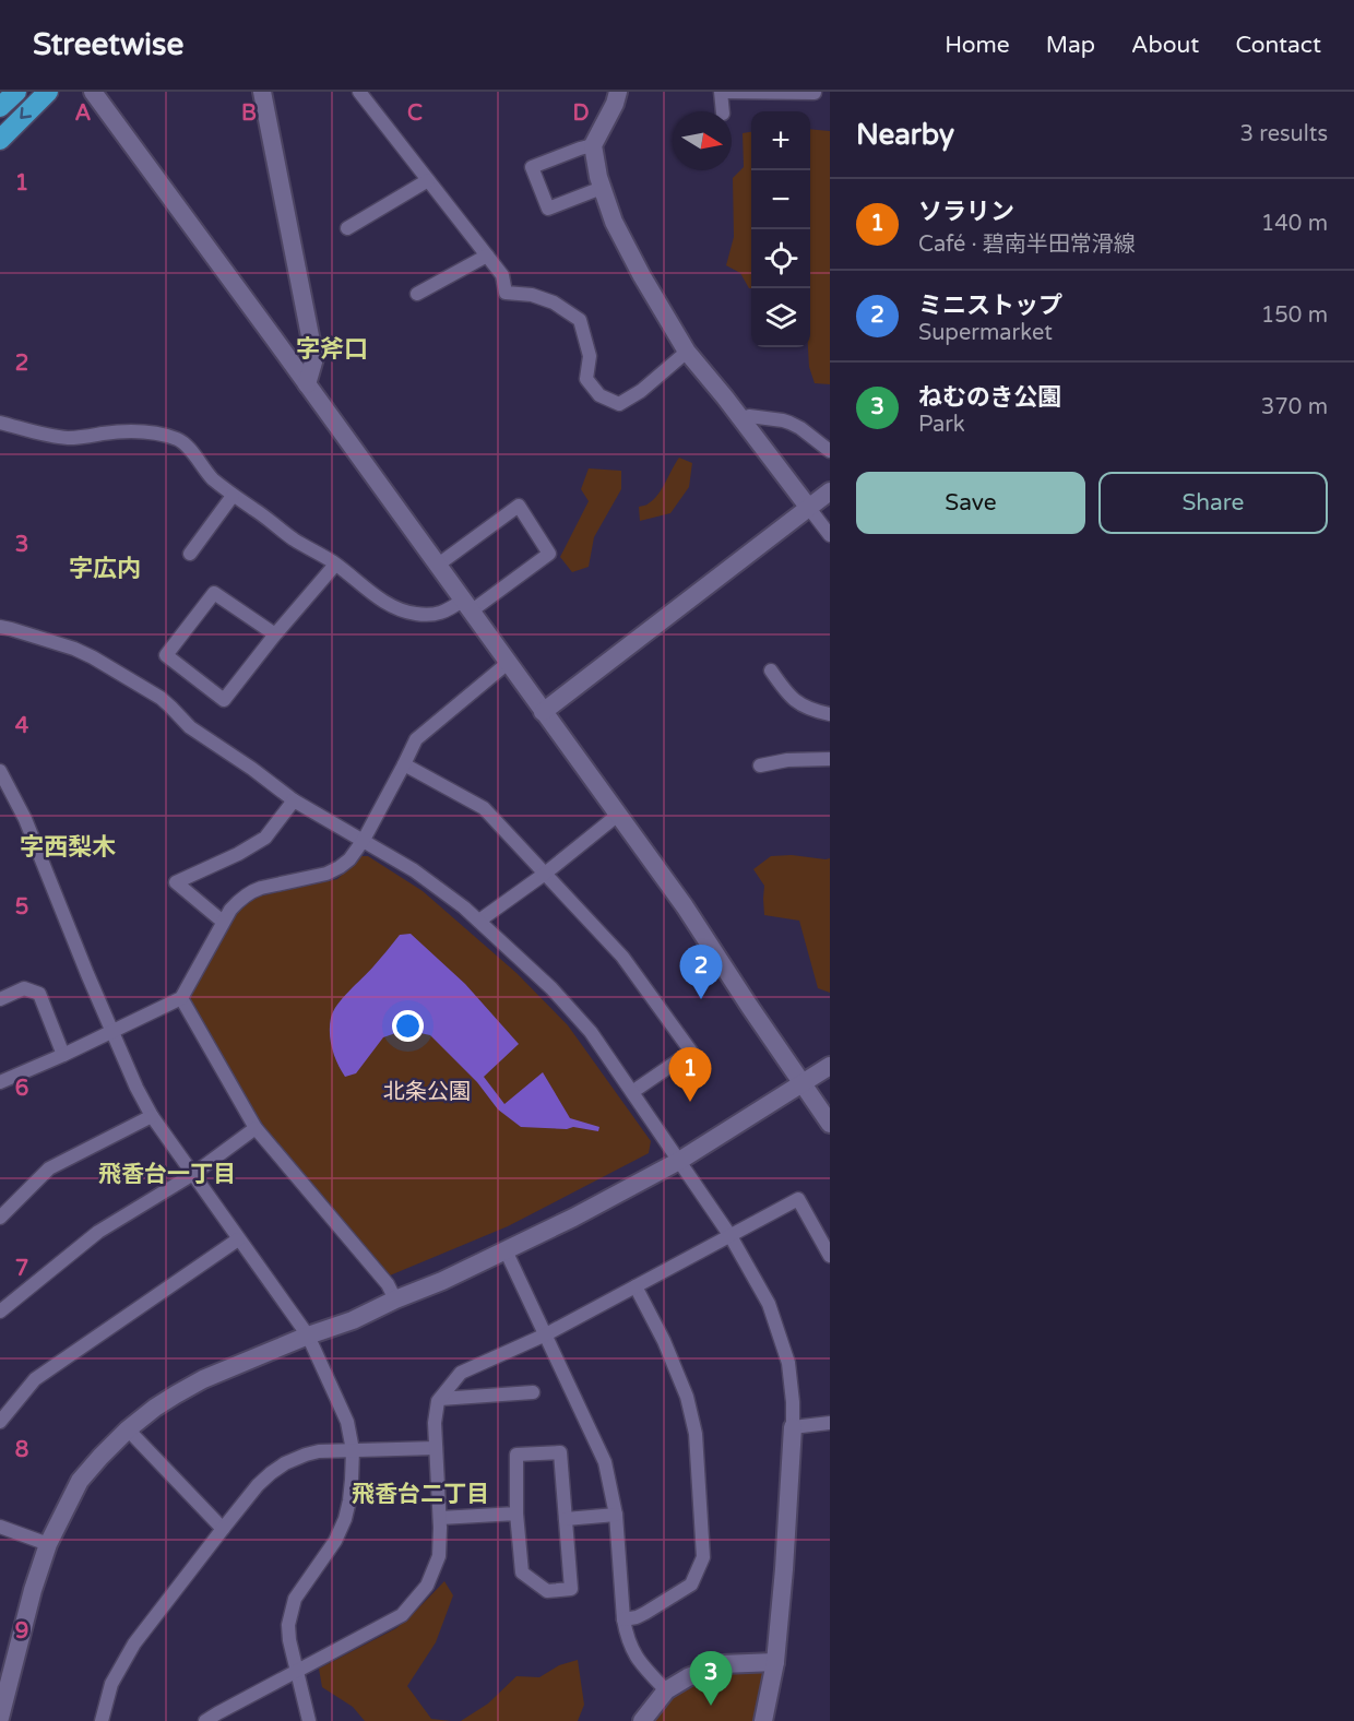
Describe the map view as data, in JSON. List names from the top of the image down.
{
  "districts": [
    "字斧口",
    "字広内",
    "字西梨木",
    "飛香台一丁目",
    "飛香台二丁目"
  ],
  "parks": ["北条公園"],
  "north": "right",
  "page": {
    "header": "Streetwise",
    "nav": [
      "Home",
      "Map",
      "About",
      "Contact"
    ],
    "heading": ["Nearby", "3 results"],
    "map_buttons": ["+", "−"],
    "list": [
      {
        "mark": "1",
        "name": "ソラリン",
        "note": "Café · 碧南半田常滑線",
        "value": "140 m"
      },
      {
        "mark": "2",
        "name": "ミニストップ",
        "note": "Supermarket",
        "value": "150 m"
      },
      {
        "mark": "3",
        "name": "ねむのき公園",
        "note": "Park",
        "value": "370 m"
      }
    ],
    "buttons": ["Save", "Share"],
    "pins": ["2", "1", "3"]
  },
  "grid": {
    "columns": [
      "A",
      "B",
      "C",
      "D"
    ],
    "rows": [
      "1",
      "2",
      "3",
      "4",
      "5",
      "6",
      "7",
      "8",
      "9"
    ]
  }
}
